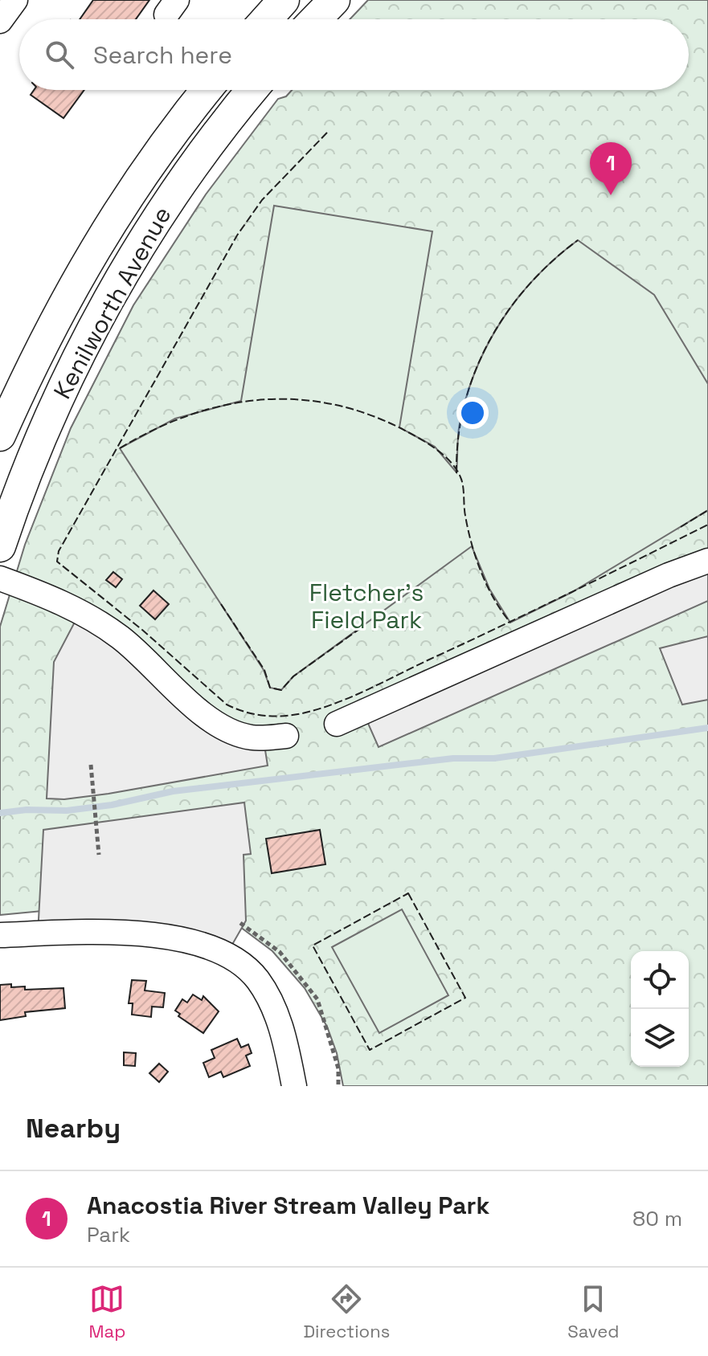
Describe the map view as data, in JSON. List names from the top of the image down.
{
  "streets": {
    "main road": ["Kenilworth Avenue"]
  },
  "parks": ["Fletcher's Field Park"],
  "page": {
    "search": "Search here",
    "pins": "1",
    "heading": "Nearby",
    "list": [
      {
        "mark": "1",
        "name": "Anacostia River Stream Valley Park",
        "note": "Park",
        "value": "80 m"
      }
    ],
    "nav": ["Map", "Directions", "Saved"]
  }
}
